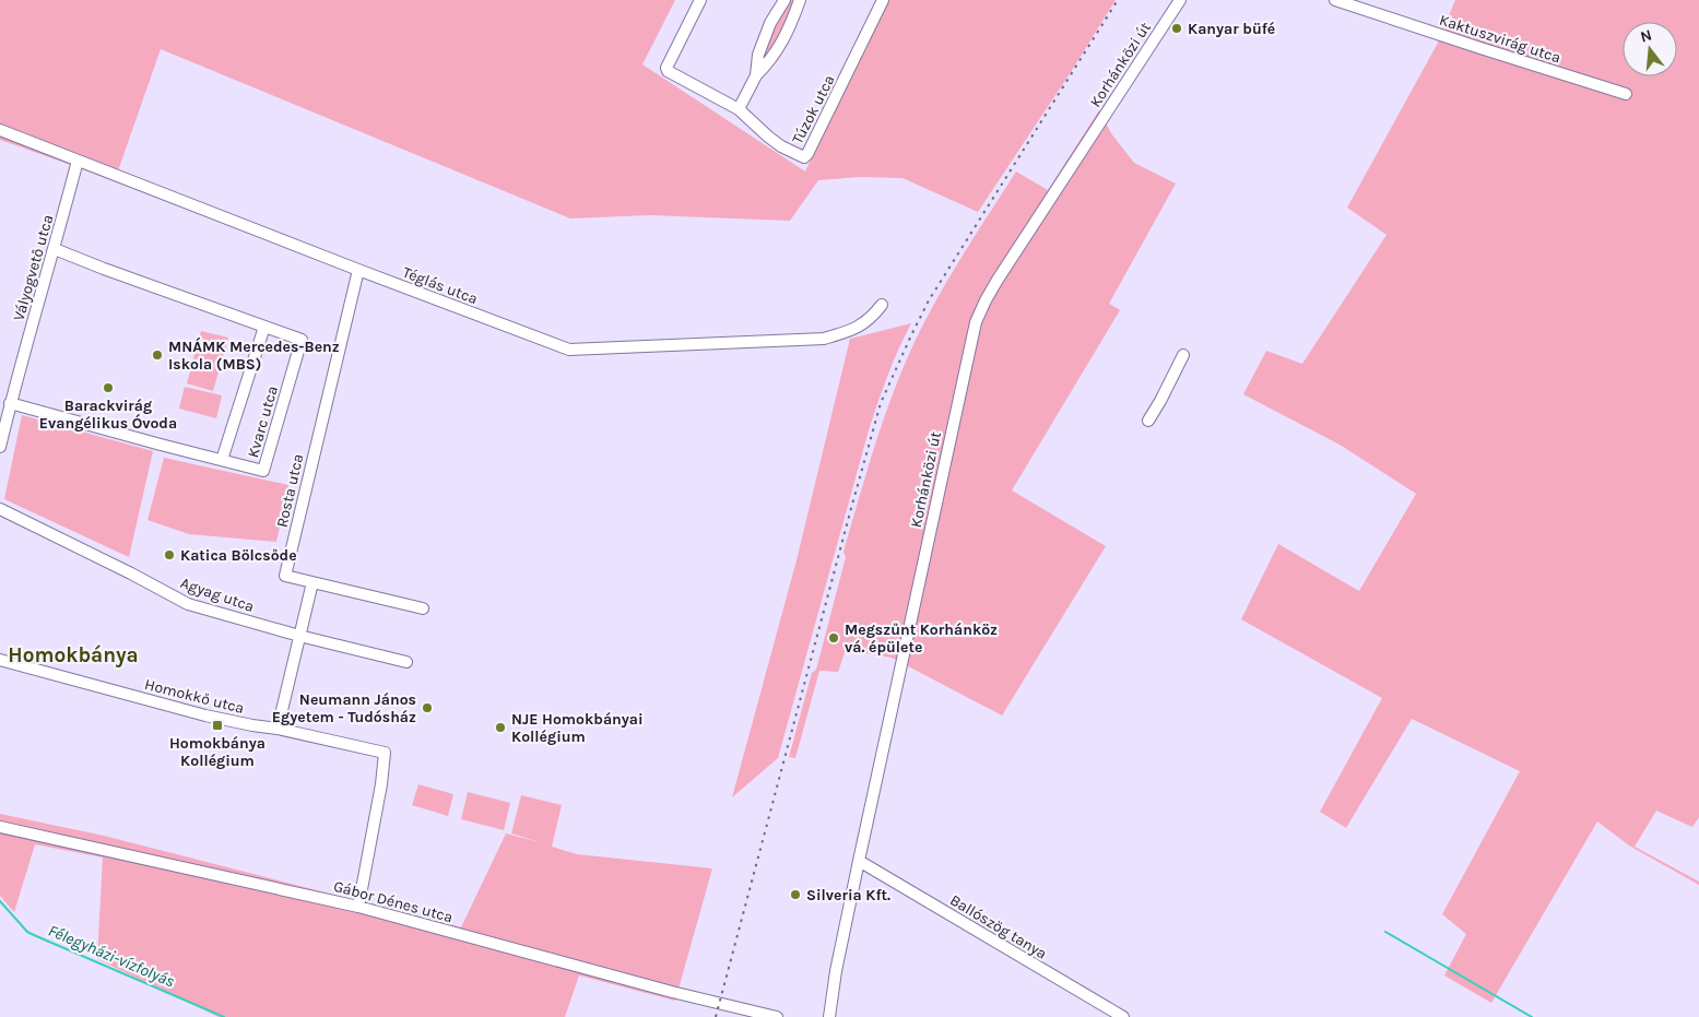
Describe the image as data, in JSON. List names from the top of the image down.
{
  "streets": {
    "street": [
      "Kaktuszvirág utca",
      "Korhánközi út",
      "Túzok utca",
      "Vályogvető utca",
      "Téglás utca",
      "Kvarc utca",
      "Rosta utca",
      "Agyag utca",
      "Homokkő utca",
      "Gábor Dénes utca",
      "Ballószög tanya"
    ]
  },
  "crossings": [
    ["Korhánközi út", "Ballószög tanya"],
    ["Vályogvető utca", "Téglás utca"],
    ["Vályogvető utca", "Kvarc utca"],
    ["Téglás utca", "Rosta utca"],
    ["Homokkő utca", "Gábor Dénes utca"]
  ],
  "districts": ["Homokbánya"],
  "water": ["Félegyházi-vízfolyás"],
  "places": {
    "other": [
      "Kanyar büfé",
      "MNÁMK Mercedes-Benz Iskola (MBS)",
      "Barackvirág Evangélikus Óvoda",
      "Katica Bölcsőde",
      "Megszűnt Korhánköz vá. épülete",
      "Neumann János Egyetem - Tudósház",
      "NJE Homokbányai Kollégium",
      "Silveria Kft."
    ],
    "transit": ["Homokbánya Kollégium"]
  },
  "north": "top"
}
